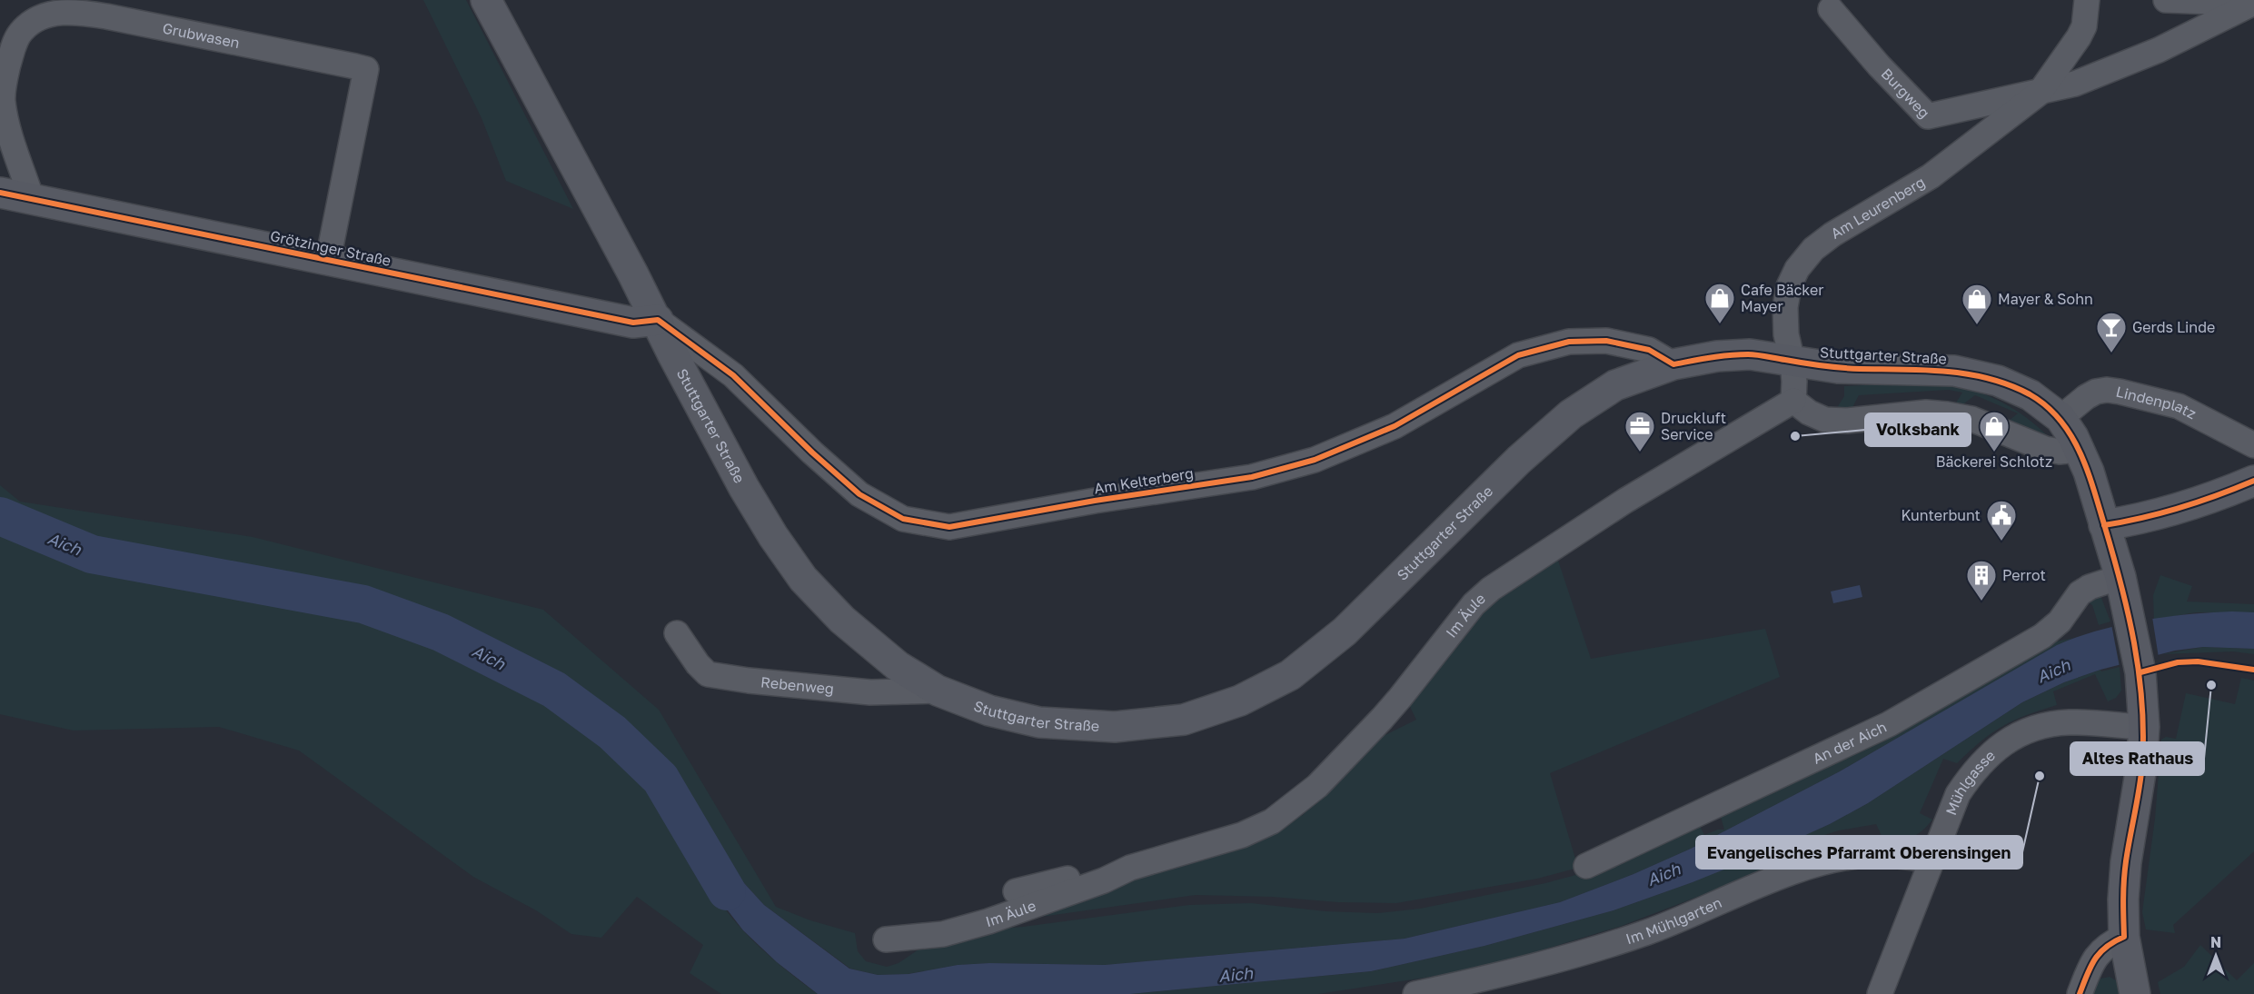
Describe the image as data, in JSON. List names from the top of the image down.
{
  "streets": {
    "main road": ["Grötzinger Straße", "Stuttgarter Straße"],
    "street": [
      "Grubwasen",
      "Burgweg",
      "Am Leurenberg",
      "Lindenplatz",
      "Am Kelterberg",
      "Im Äule",
      "Rebenweg",
      "An der Aich",
      "Mühlgasse",
      "Im Mühlgarten"
    ]
  },
  "crossings": [
    ["Grubwasen", "Grötzinger Straße"],
    ["Burgweg", "Am Leurenberg"],
    ["Am Leurenberg", "Stuttgarter Straße"],
    ["Grötzinger Straße", "Stuttgarter Straße"],
    ["Grötzinger Straße", "Am Kelterberg"],
    ["Stuttgarter Straße", "Lindenplatz"],
    ["Stuttgarter Straße", "Am Kelterberg"],
    ["Stuttgarter Straße", "Rebenweg"],
    ["Stuttgarter Straße", "An der Aich"],
    ["Stuttgarter Straße", "Mühlgasse"],
    ["Mühlgasse", "Im Mühlgarten"]
  ],
  "water": ["Aich"],
  "places": {
    "shop": ["Cafe Bäcker Mayer", "Mayer & Sohn", "Bäckerei Schlotz"],
    "bar": ["Gerds Linde"],
    "other": ["Volksbank", "Altes Rathaus", "Evangelisches Pfarramt Oberensingen"],
    "office": ["Druckluft Service"],
    "public building": ["Kunterbunt"],
    "building": ["Perrot"]
  },
  "north": "top"
}
